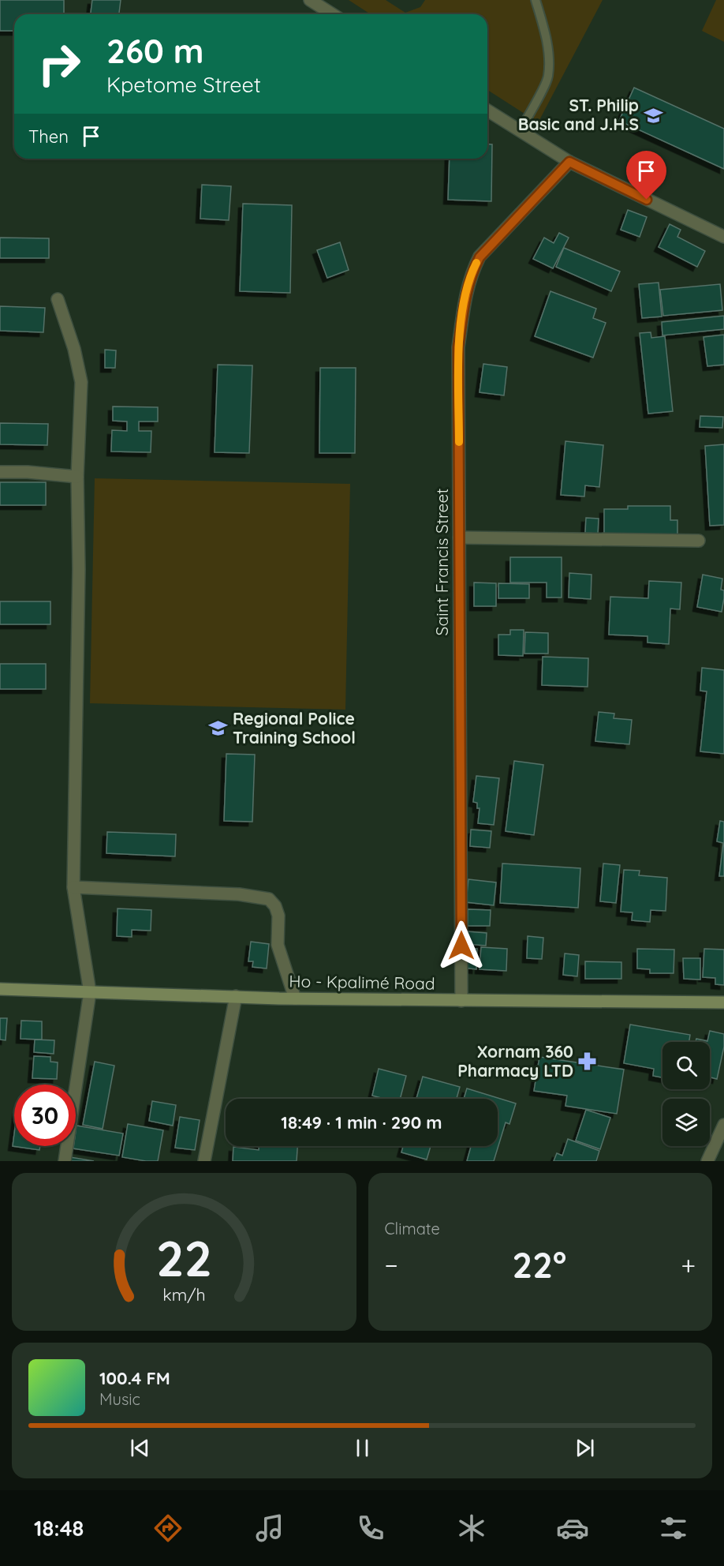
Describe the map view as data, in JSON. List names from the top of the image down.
{
  "streets": {
    "main road": ["Ho - Kpalimé Road"],
    "street": ["Saint Francis Street"]
  },
  "crossings": [
    ["Saint Francis Street", "Ho - Kpalimé Road"]
  ],
  "places": {
    "school or university": ["ST. Philip Basic and J.H.S", "Regional Police Training School"],
    "pharmacy": ["Xornam 360 Pharmacy LTD"]
  },
  "page": {
    "turn": ["260 m", "Kpetome Street"],
    "then": "Then",
    "limit": "30",
    "trip": "18:49 · 1 min · 290 m",
    "tile": "Climate",
    "heat": ["−", "22°", "+"],
    "song": ["100.4 FM", "Music"],
    "tabs": "18:48",
    "gauge": ["22", "km/h"]
  }
}
